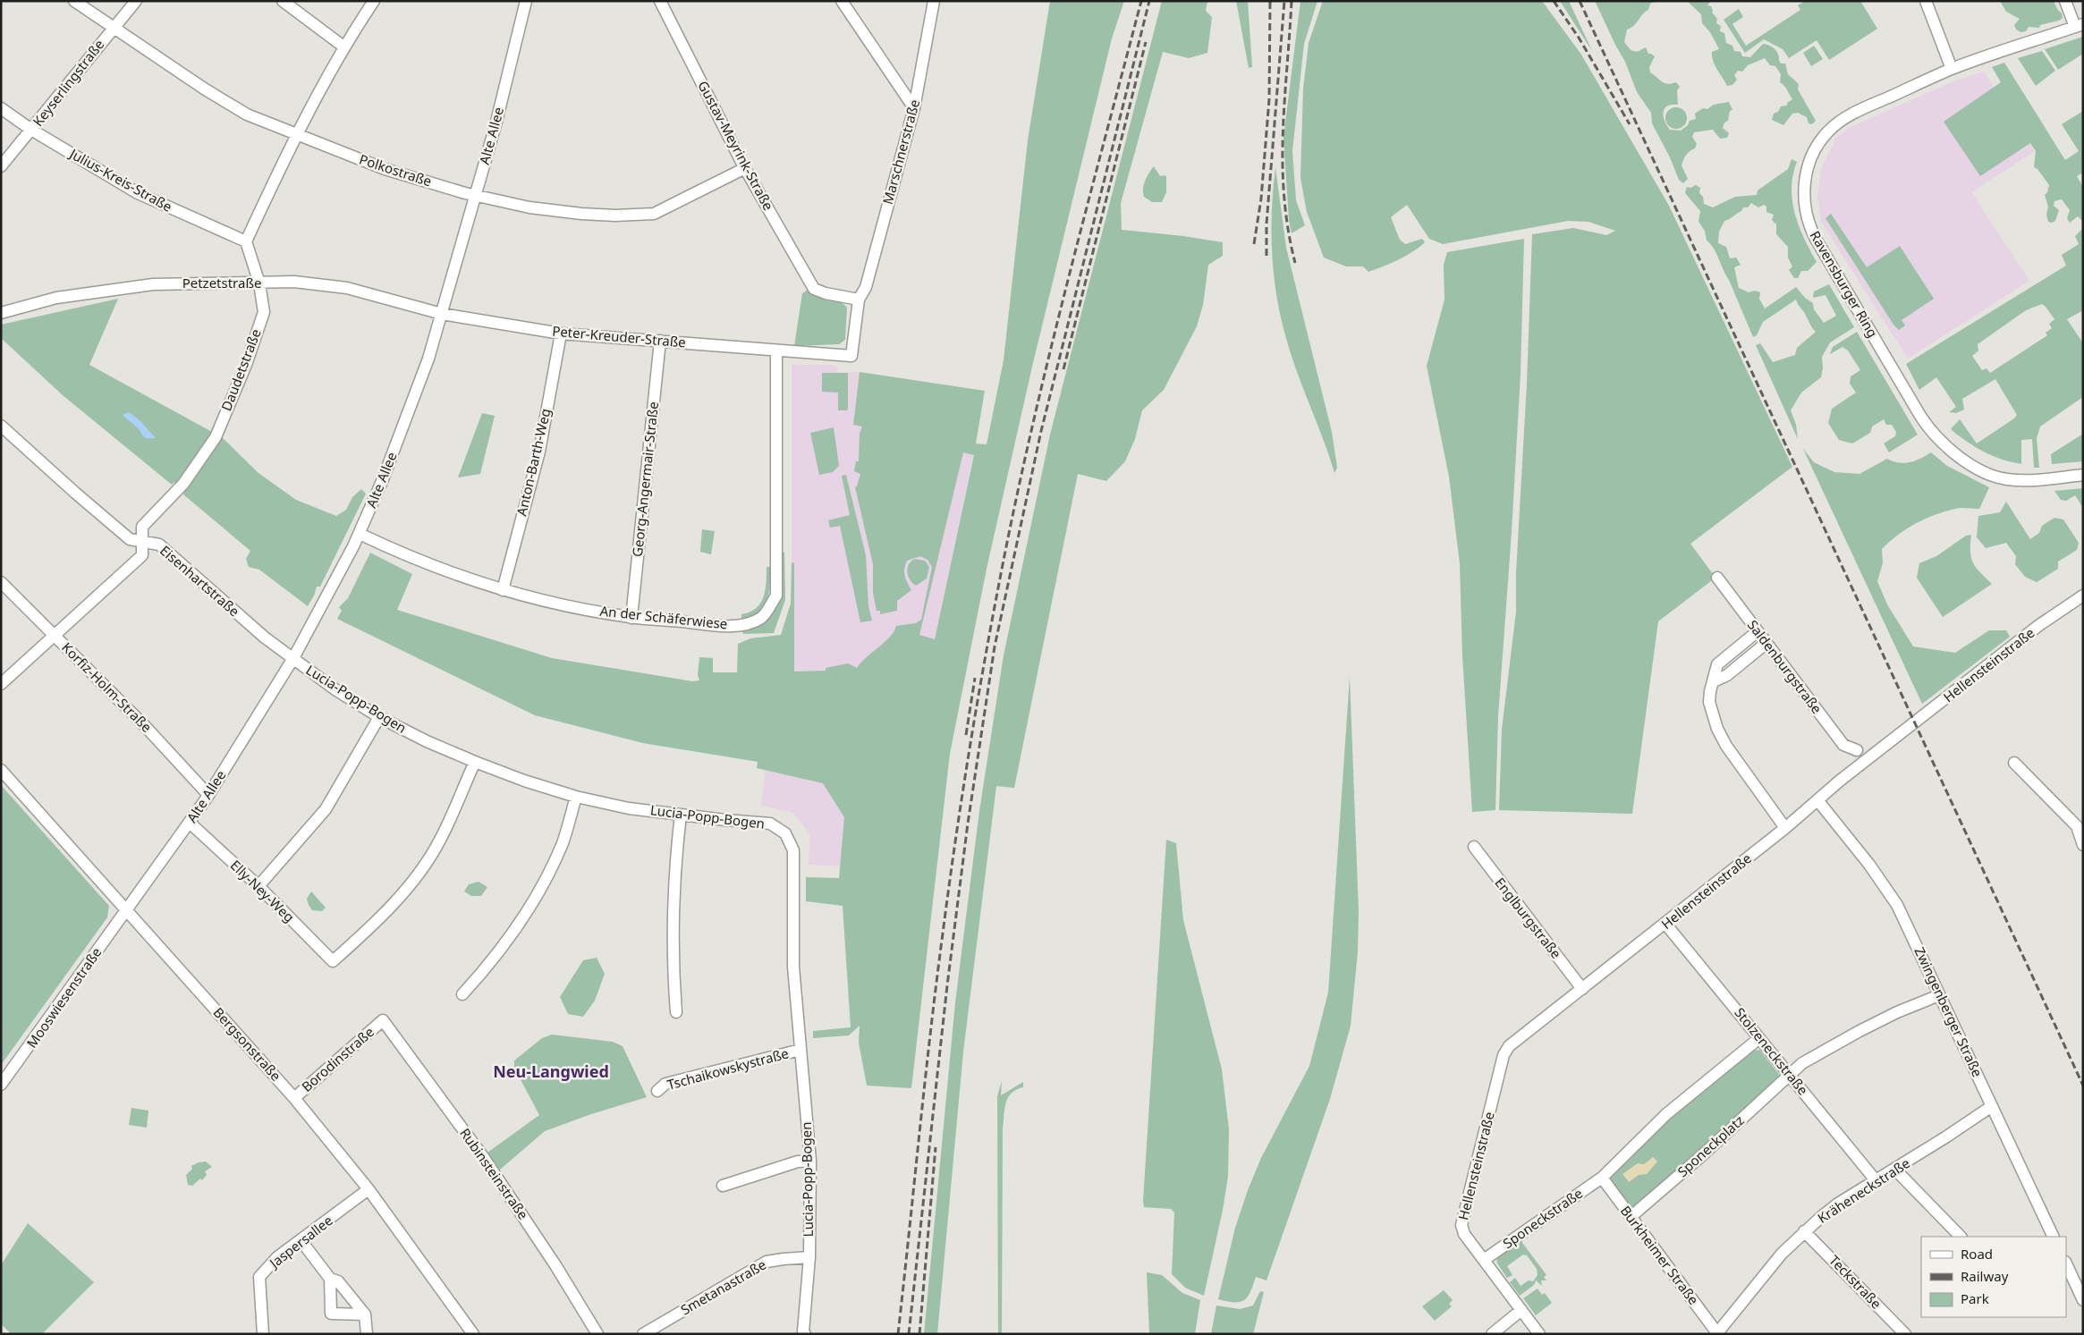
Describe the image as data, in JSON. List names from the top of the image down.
{
  "streets": {
    "street": [
      "Keyserlingstraße",
      "Alte Allee",
      "Gustav-Meyrink-Straße",
      "Marschnerstraße",
      "Polkostraße",
      "Julius-Kreis-Straße",
      "Petzetstraße",
      "Ravensburger Ring",
      "Peter-Kreuder-Straße",
      "Daudetstraße",
      "Anton-Barth-Weg",
      "Georg-Angermair-Straße",
      "Eisenhartstraße",
      "An der Schäferwiese",
      "Hellensteinstraße",
      "Saldenburgstraße",
      "Korfiz-Holm-Straße",
      "Lucia-Popp-Bogen",
      "Elly-Ney-Weg",
      "Englburgstraße",
      "Mooswiesenstraße",
      "Zwingenberger Straße",
      "Bergsonstraße",
      "Stolzeneckstraße",
      "Borodinstraße",
      "Tschaikowskystraße",
      "Sponeckplatz",
      "Rubinsteinstraße",
      "Kräheneckstraße",
      "Sponeckstraße",
      "Jaspersallee",
      "Burkheimer Straße",
      "Teckstraße",
      "Smetanastraße"
    ]
  },
  "crossings": [
    ["Keyserlingstraße", "Polkostraße"],
    ["Keyserlingstraße", "Julius-Kreis-Straße"],
    ["Alte Allee", "Polkostraße"],
    ["Alte Allee", "Petzetstraße"],
    ["Alte Allee", "Peter-Kreuder-Straße"],
    ["Alte Allee", "Eisenhartstraße"],
    ["Alte Allee", "An der Schäferwiese"],
    ["Alte Allee", "Korfiz-Holm-Straße"],
    ["Alte Allee", "Lucia-Popp-Bogen"],
    ["Alte Allee", "Elly-Ney-Weg"],
    ["Alte Allee", "Mooswiesenstraße"],
    ["Alte Allee", "Bergsonstraße"],
    ["Gustav-Meyrink-Straße", "Marschnerstraße"],
    ["Gustav-Meyrink-Straße", "Polkostraße"],
    ["Marschnerstraße", "Peter-Kreuder-Straße"],
    ["Julius-Kreis-Straße", "Daudetstraße"],
    ["Petzetstraße", "Peter-Kreuder-Straße"],
    ["Petzetstraße", "Daudetstraße"],
    ["Peter-Kreuder-Straße", "Anton-Barth-Weg"],
    ["Peter-Kreuder-Straße", "Georg-Angermair-Straße"],
    ["Peter-Kreuder-Straße", "An der Schäferwiese"],
    ["Daudetstraße", "Eisenhartstraße"],
    ["Daudetstraße", "Korfiz-Holm-Straße"],
    ["Anton-Barth-Weg", "An der Schäferwiese"],
    ["Georg-Angermair-Straße", "An der Schäferwiese"],
    ["Eisenhartstraße", "Lucia-Popp-Bogen"],
    ["Hellensteinstraße", "Englburgstraße"],
    ["Hellensteinstraße", "Zwingenberger Straße"],
    ["Hellensteinstraße", "Stolzeneckstraße"],
    ["Hellensteinstraße", "Sponeckstraße"],
    ["Lucia-Popp-Bogen", "Elly-Ney-Weg"],
    ["Lucia-Popp-Bogen", "Tschaikowskystraße"],
    ["Lucia-Popp-Bogen", "Smetanastraße"],
    ["Mooswiesenstraße", "Bergsonstraße"],
    ["Zwingenberger Straße", "Sponeckplatz"],
    ["Zwingenberger Straße", "Kräheneckstraße"],
    ["Bergsonstraße", "Borodinstraße"],
    ["Bergsonstraße", "Jaspersallee"],
    ["Stolzeneckstraße", "Sponeckplatz"],
    ["Stolzeneckstraße", "Kräheneckstraße"],
    ["Borodinstraße", "Rubinsteinstraße"],
    ["Sponeckplatz", "Burkheimer Straße"],
    ["Kräheneckstraße", "Burkheimer Straße"],
    ["Kräheneckstraße", "Teckstraße"],
    ["Sponeckstraße", "Burkheimer Straße"]
  ],
  "districts": ["Neu-Langwied"],
  "legend": ["Road", "Railway", "Park"]
}
